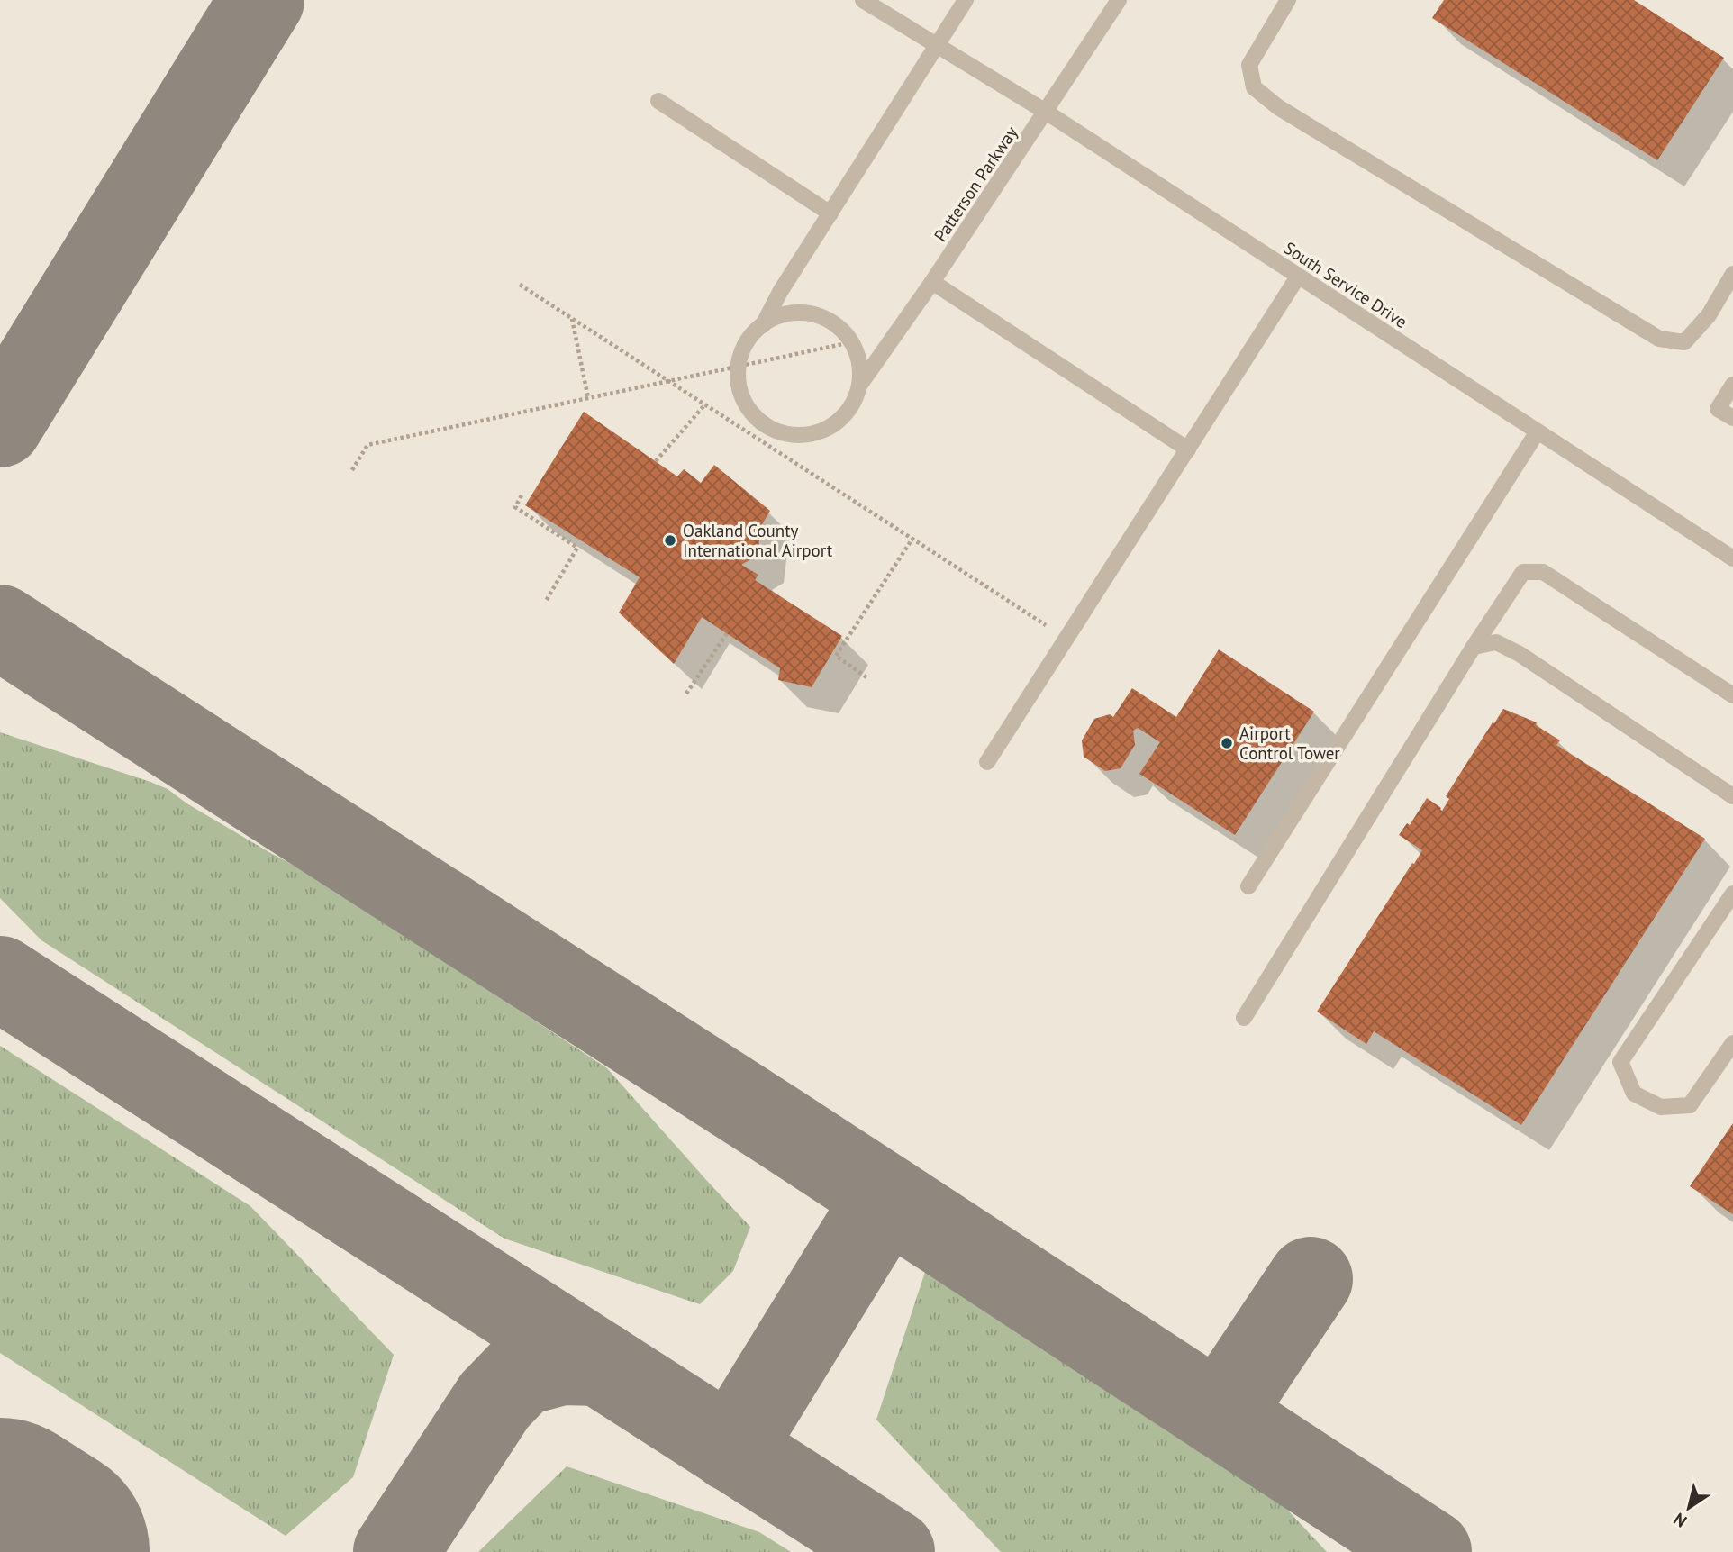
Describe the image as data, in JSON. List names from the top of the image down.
{
  "streets": {
    "street": ["Patterson Parkway", "South Service Drive"]
  },
  "crossings": [
    ["Patterson Parkway", "South Service Drive"]
  ],
  "places": ["Oakland County International Airport", "Airport Control Tower"],
  "north": "bottom left"
}
